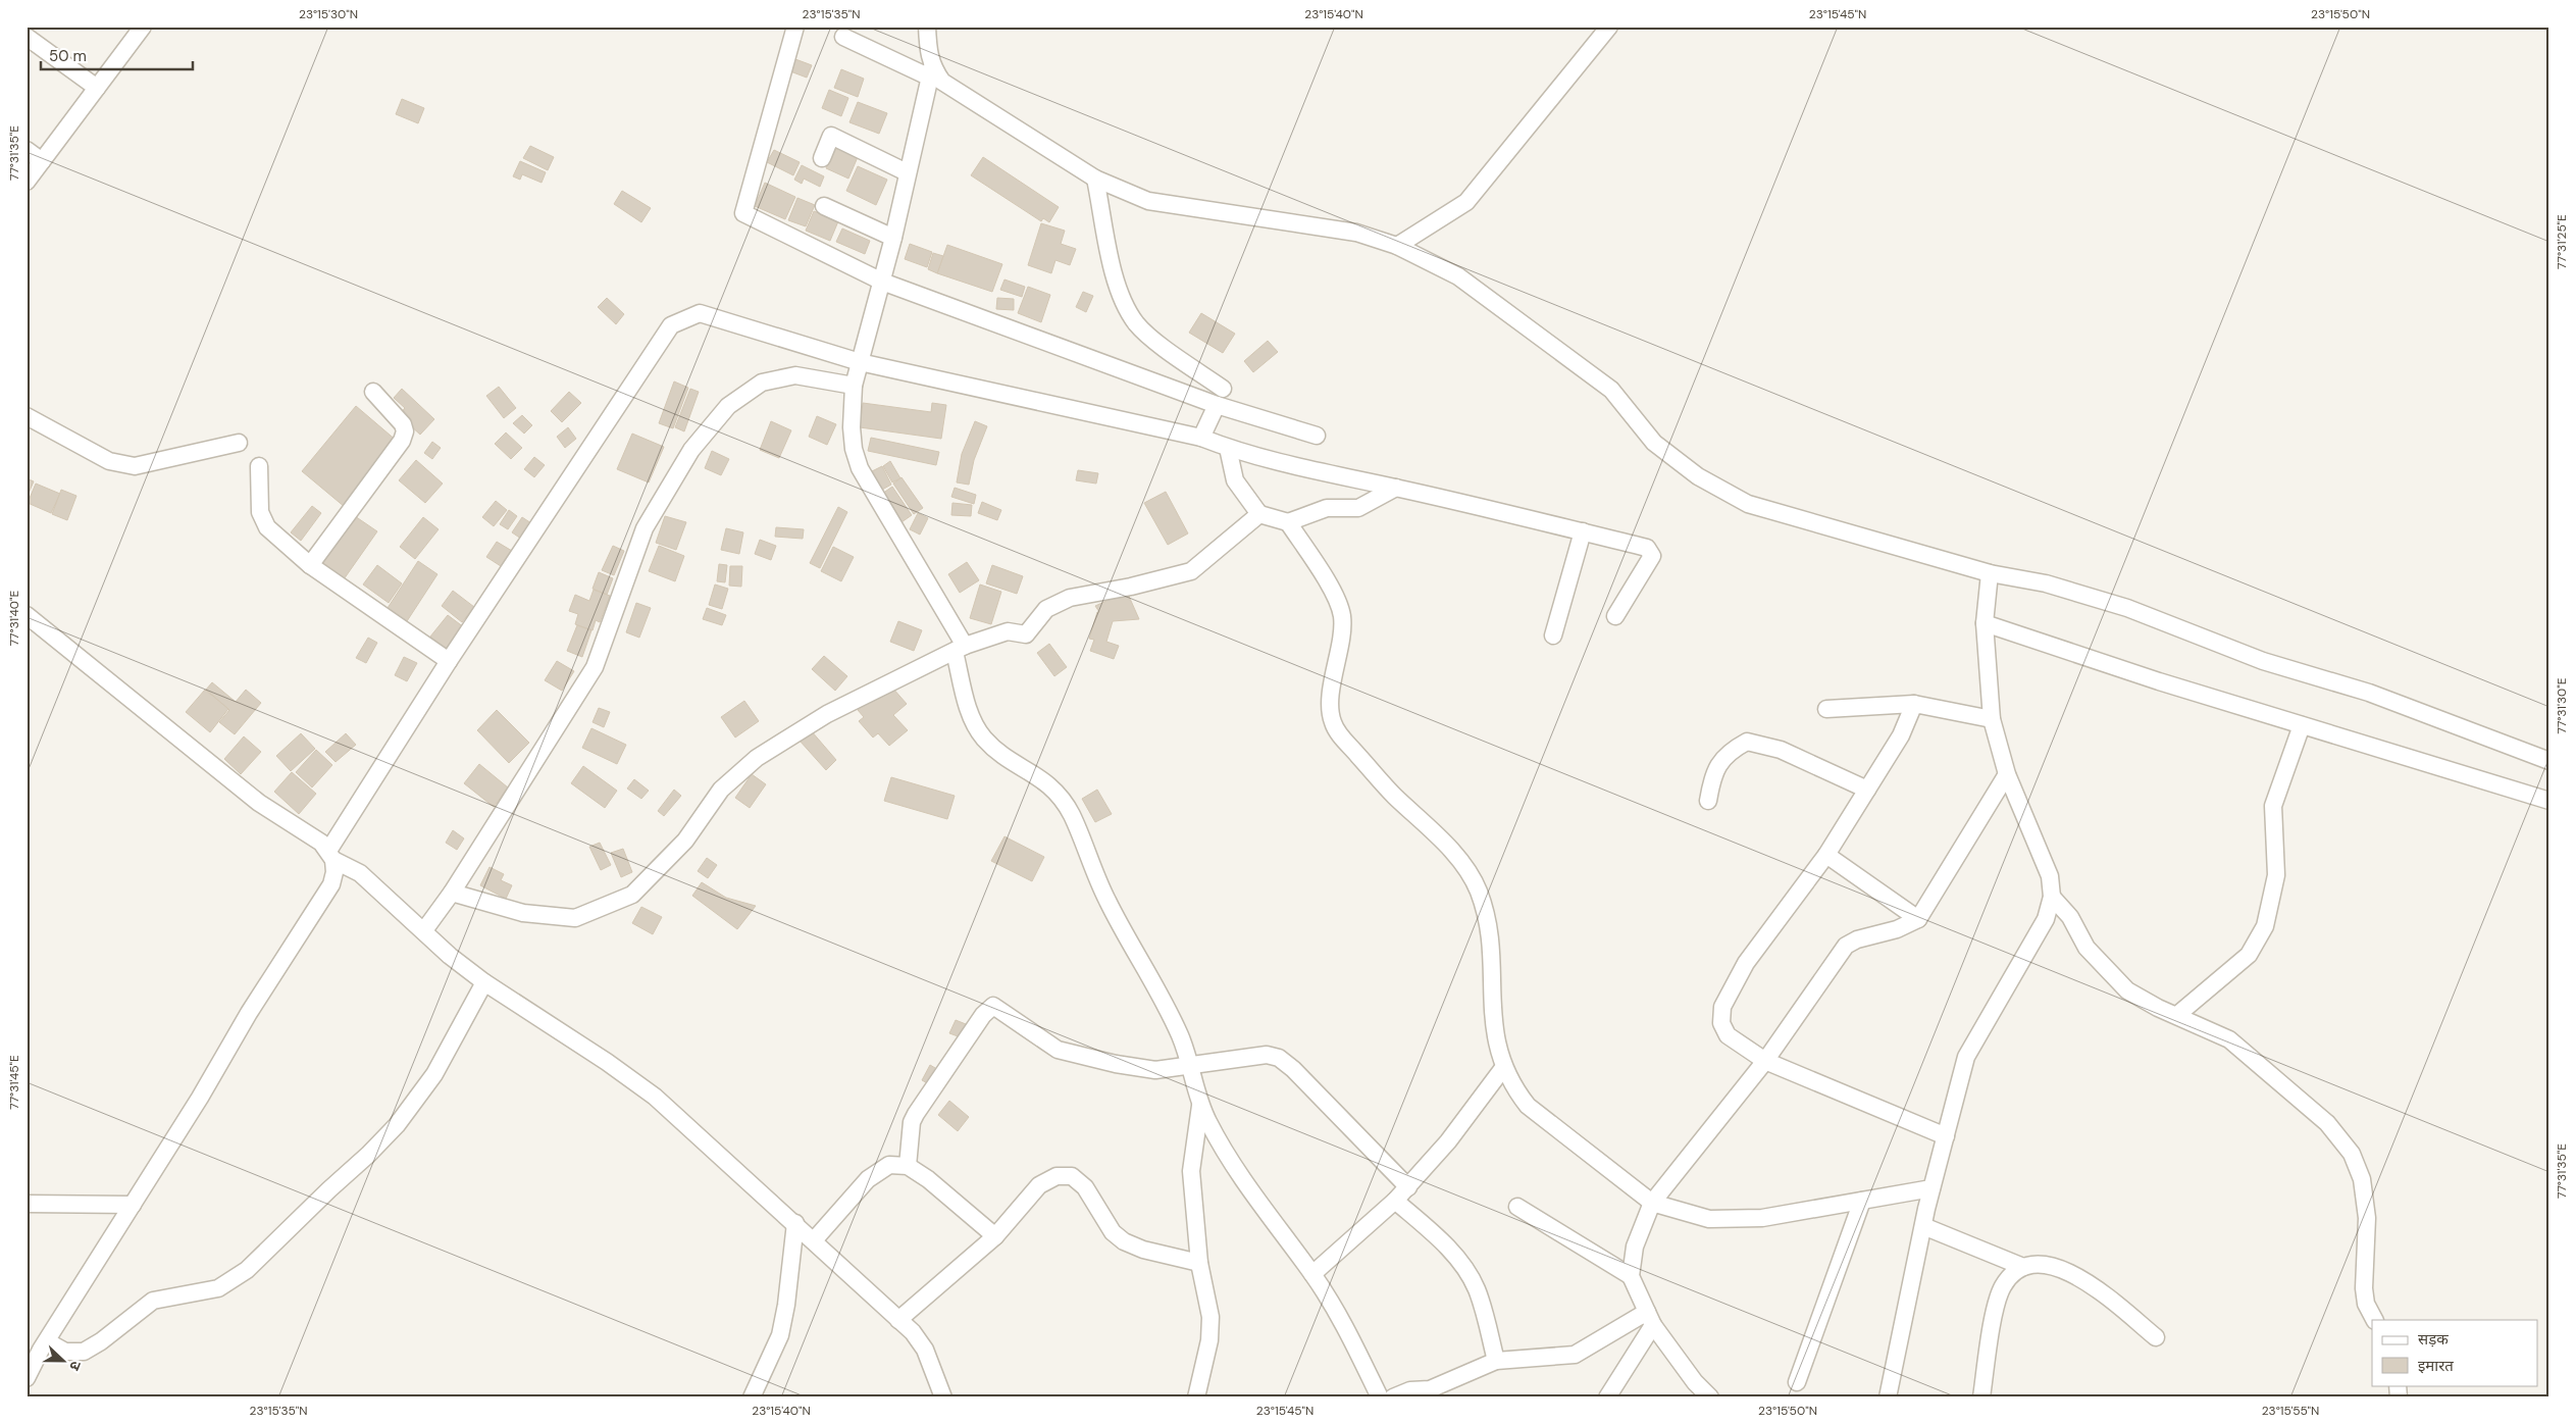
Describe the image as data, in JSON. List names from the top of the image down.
{
  "legend": ["सड़क", "इमारत"],
  "scale_bar": "50 m",
  "north": "right",
  "coordinates": [
    "23°15'30\"N",
    "23°15'35\"N",
    "23°15'40\"N",
    "23°15'45\"N",
    "23°15'50\"N",
    "77°31'35\"E",
    "77°31'25\"E",
    "77°31'40\"E",
    "77°31'30\"E",
    "77°31'45\"E",
    "23°15'55\"N"
  ]
}
